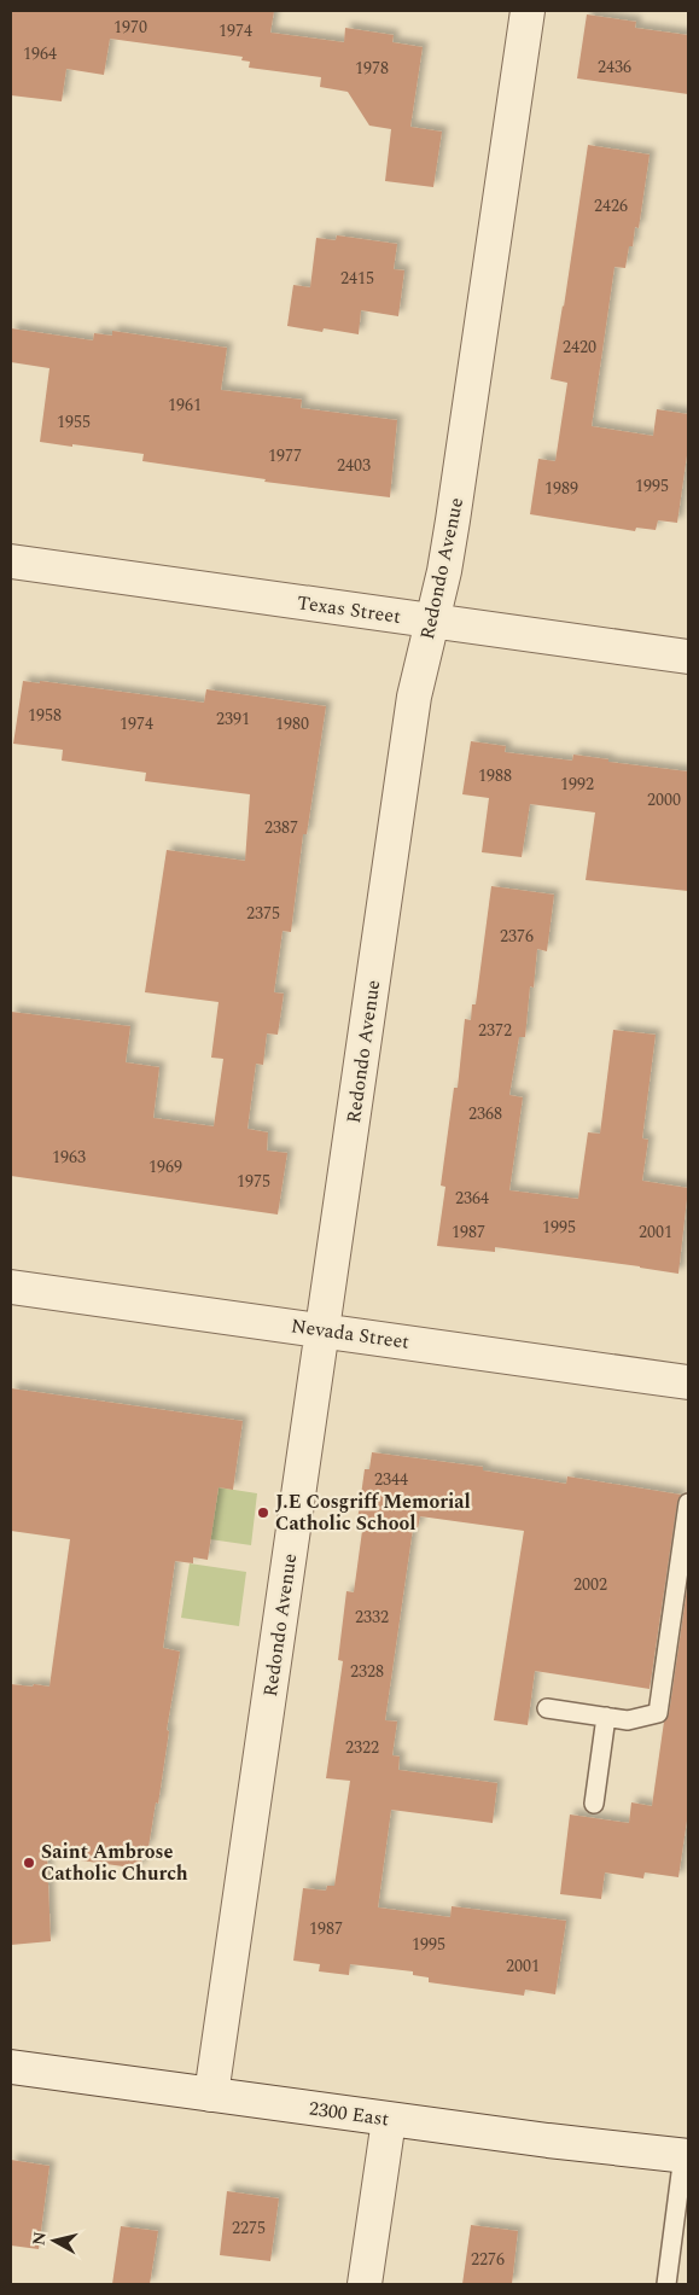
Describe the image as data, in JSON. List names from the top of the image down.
{
  "streets": {
    "street": [
      "Redondo Avenue",
      "Texas Street",
      "Nevada Street",
      "2300 East"
    ]
  },
  "crossings": [
    ["Redondo Avenue", "Texas Street"],
    ["Redondo Avenue", "Nevada Street"],
    ["Redondo Avenue", "2300 East"]
  ],
  "places": ["J.E Cosgriff Memorial Catholic School", "Saint Ambrose Catholic Church"],
  "house_numbers": [
    "1970",
    "1974",
    "1964",
    "2436",
    "1978",
    "2426",
    "2415",
    "2420",
    "1961",
    "1955",
    "1977",
    "2403",
    "1995",
    "1989",
    "1958",
    "2391",
    "1974",
    "1980",
    "1988",
    "1992",
    "2000",
    "2387",
    "2375",
    "2376",
    "2372",
    "2368",
    "1963",
    "1969",
    "1975",
    "2364",
    "1995",
    "1987",
    "2001",
    "2344",
    "2002",
    "2332",
    "2328",
    "2322",
    "1987",
    "1995",
    "2001",
    "2275",
    "2276"
  ],
  "north": "left"
}
